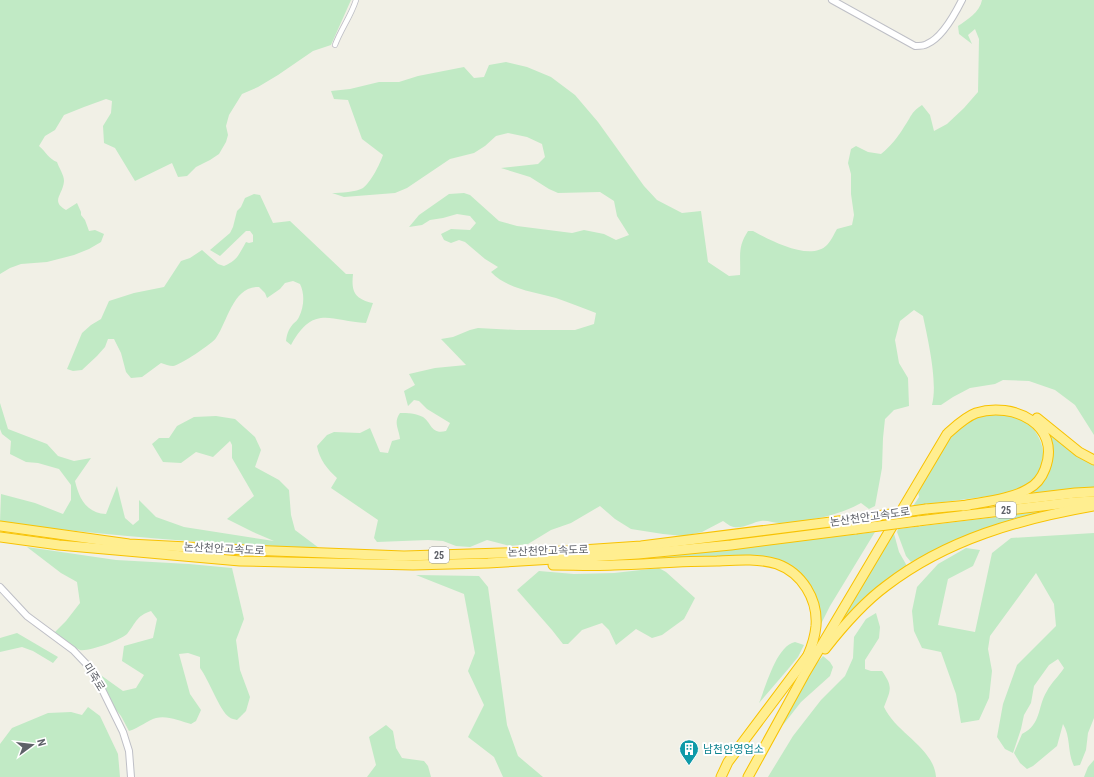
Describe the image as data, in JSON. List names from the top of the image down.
{
  "streets": {
    "highway": ["25", "논산천안고속도로"],
    "street": ["미죽로"]
  },
  "places": {
    "building": ["남천안영업소"]
  },
  "north": "right"
}
